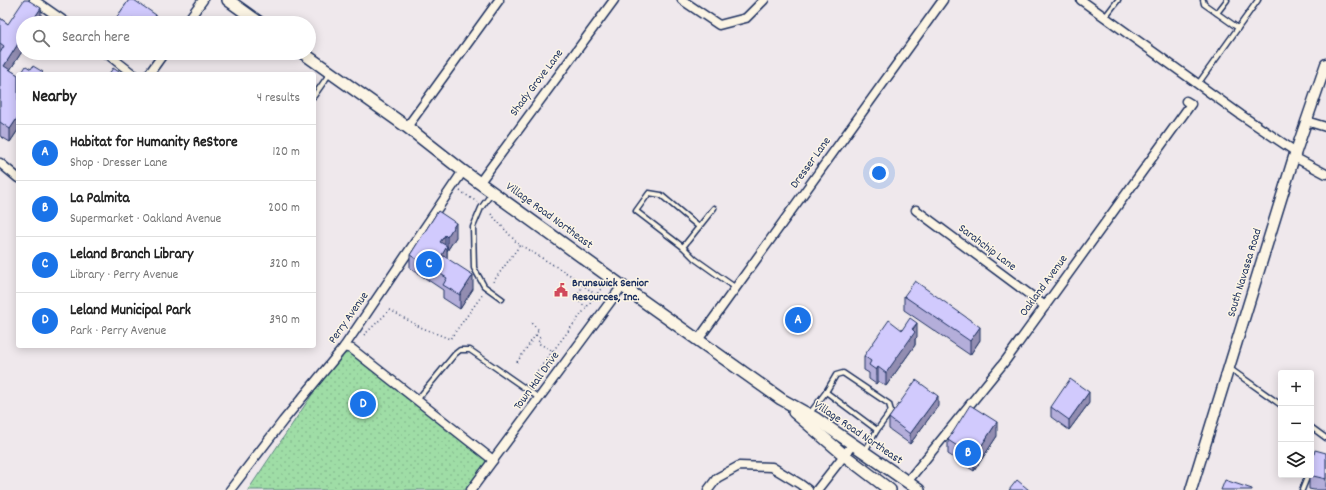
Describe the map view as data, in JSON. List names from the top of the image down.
{
  "streets": {
    "main road": ["Village Road Northeast"],
    "street": [
      "Shady Grove Lane",
      "Dresser Lane",
      "Sarahchip Lane",
      "South Navassa Road",
      "Oakland Avenue",
      "Perry Avenue",
      "Town Hall Drive"
    ]
  },
  "crossings": [
    ["Shady Grove Lane", "Village Road Northeast"],
    ["Dresser Lane", "Village Road Northeast"],
    ["Village Road Northeast", "Oakland Avenue"],
    ["Village Road Northeast", "Perry Avenue"],
    ["Village Road Northeast", "Town Hall Drive"],
    ["Sarahchip Lane", "Oakland Avenue"]
  ],
  "places": {
    "public building": ["Brunswick Senior Resources, Inc."]
  },
  "page": {
    "search": "Search here",
    "heading": ["Nearby", "4 results"],
    "list": [
      {
        "mark": "A",
        "name": "Habitat for Humanity ReStore",
        "note": "Shop · Dresser Lane",
        "value": "120 m"
      },
      {
        "mark": "B",
        "name": "La Palmita",
        "note": "Supermarket · Oakland Avenue",
        "value": "200 m"
      },
      {
        "mark": "C",
        "name": "Leland Branch Library",
        "note": "Library · Perry Avenue",
        "value": "320 m"
      },
      {
        "mark": "D",
        "name": "Leland Municipal Park",
        "note": "Park · Perry Avenue",
        "value": "390 m"
      }
    ],
    "pins": [
      "C",
      "A",
      "D",
      "B"
    ],
    "map_buttons": ["+", "−"]
  }
}
